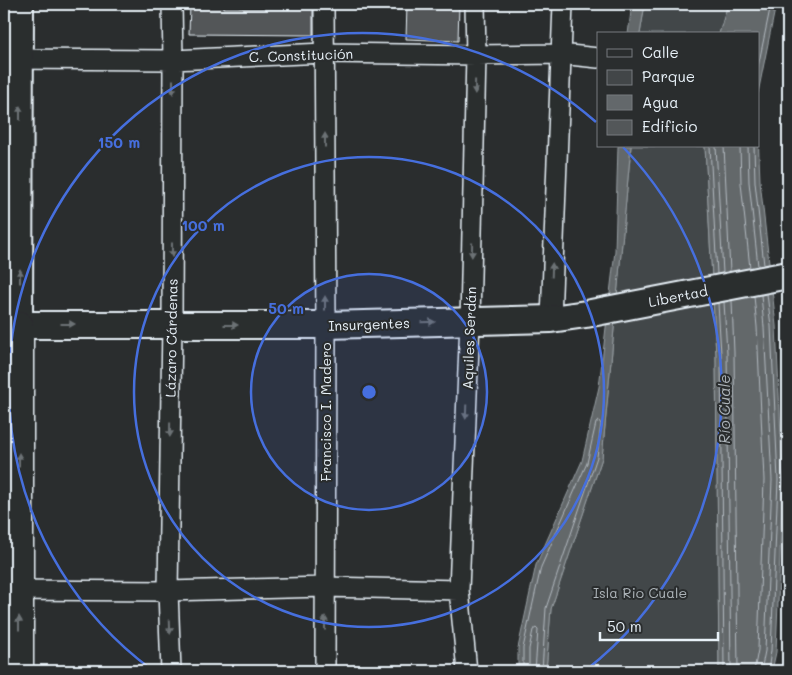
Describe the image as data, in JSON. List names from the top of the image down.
{
  "streets": {
    "main road": ["Libertad", "Insurgentes"],
    "street": [
      "C. Constitución",
      "Lázaro Cárdenas",
      "Aquiles Serdán",
      "Francisco I. Madero"
    ]
  },
  "crossings": [
    ["C. Constitución", "Lázaro Cárdenas"],
    ["C. Constitución", "Aquiles Serdán"],
    ["C. Constitución", "Francisco I. Madero"],
    ["Libertad", "Insurgentes"],
    ["Insurgentes", "Lázaro Cárdenas"],
    ["Insurgentes", "Aquiles Serdán"],
    ["Insurgentes", "Francisco I. Madero"]
  ],
  "one_way": ["Insurgentes", "Lázaro Cárdenas", "Francisco I. Madero"],
  "water": ["Río Cuale"],
  "parks": ["Isla Rio Cuale"],
  "legend": [
    "Calle",
    "Parque",
    "Agua",
    "Edificio"
  ],
  "scale_bar": "50 m",
  "rings": ["150 m", "100 m", "50 m"]
}
